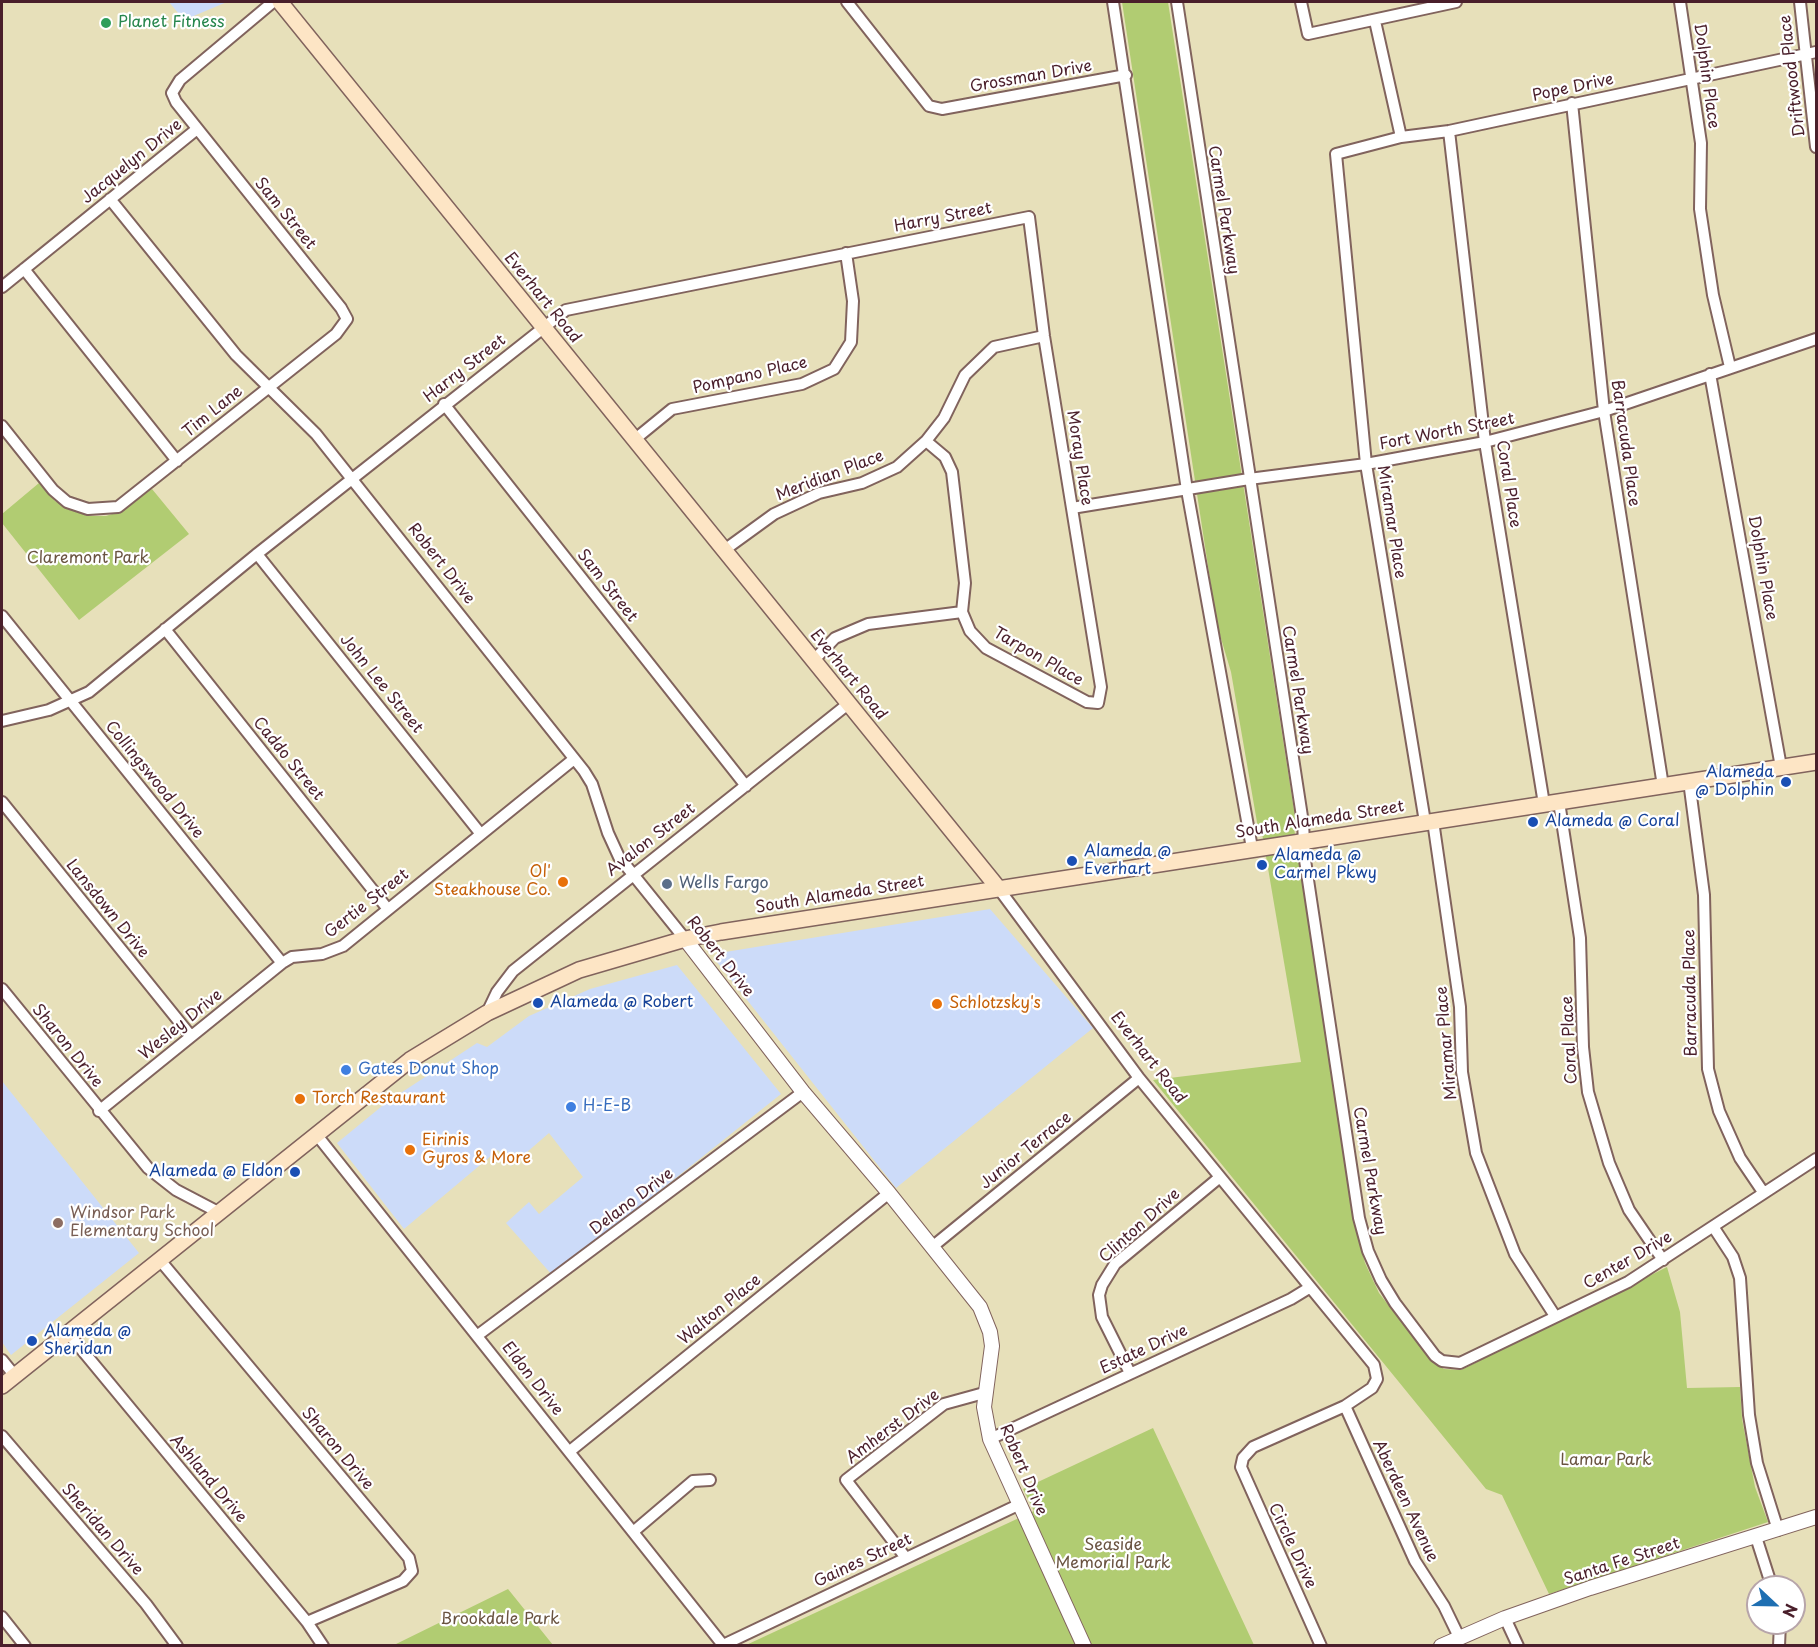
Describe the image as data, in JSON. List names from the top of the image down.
{
  "streets": {
    "main road": ["Everhart Road", "South Alameda Street"],
    "street": [
      "Dolphin Place",
      "Driftwood Place",
      "Grossman Drive",
      "Pope Drive",
      "Jacquelyn Drive",
      "Carmel Parkway",
      "Sam Street",
      "Harry Street",
      "Pompano Place",
      "Tim Lane",
      "Fort Worth Street",
      "Barracuda Place",
      "Moray Place",
      "Meridian Place",
      "Coral Place",
      "Miramar Place",
      "Robert Drive",
      "Tarpon Place",
      "John Lee Street",
      "Caddo Street",
      "Collingswood Drive",
      "Avalon Street",
      "Gertie Street",
      "Lansdown Drive",
      "Wesley Drive",
      "Sharon Drive",
      "Junior Terrace",
      "Delano Drive",
      "Clinton Drive",
      "Center Drive",
      "Walton Place",
      "Estate Drive",
      "Eldon Drive",
      "Amherst Drive",
      "Ashland Drive",
      "Aberdeen Avenue",
      "Sheridan Drive",
      "Circle Drive",
      "Gaines Street",
      "Santa Fe Street"
    ]
  },
  "crossings": [
    ["Dolphin Place", "Pope Drive"],
    ["Dolphin Place", "Fort Worth Street"],
    ["Dolphin Place", "South Alameda Street"],
    ["Driftwood Place", "Pope Drive"],
    ["Pope Drive", "Barracuda Place"],
    ["Pope Drive", "Coral Place"],
    ["Pope Drive", "Miramar Place"],
    ["Jacquelyn Drive", "Sam Street"],
    ["Jacquelyn Drive", "Robert Drive"],
    ["Carmel Parkway", "Fort Worth Street"],
    ["Carmel Parkway", "South Alameda Street"],
    ["Carmel Parkway", "Center Drive"],
    ["Sam Street", "Harry Street"],
    ["Sam Street", "Tim Lane"],
    ["Sam Street", "Avalon Street"],
    ["Harry Street", "Everhart Road"],
    ["Harry Street", "Pompano Place"],
    ["Harry Street", "Moray Place"],
    ["Harry Street", "Robert Drive"],
    ["Harry Street", "John Lee Street"],
    ["Harry Street", "Caddo Street"],
    ["Harry Street", "Collingswood Drive"],
    ["Everhart Road", "Pompano Place"],
    ["Everhart Road", "Meridian Place"],
    ["Everhart Road", "South Alameda Street"],
    ["Everhart Road", "Avalon Street"],
    ["Everhart Road", "Junior Terrace"],
    ["Everhart Road", "Clinton Drive"],
    ["Everhart Road", "Estate Drive"],
    ["Everhart Road", "Aberdeen Avenue"],
    ["Everhart Road", "Circle Drive"],
    ["Tim Lane", "Robert Drive"],
    ["Fort Worth Street", "Barracuda Place"],
    ["Fort Worth Street", "Moray Place"],
    ["Fort Worth Street", "Coral Place"],
    ["Fort Worth Street", "Miramar Place"],
    ["Barracuda Place", "South Alameda Street"],
    ["Barracuda Place", "Center Drive"],
    ["Moray Place", "Meridian Place"],
    ["Moray Place", "Tarpon Place"],
    ["Coral Place", "South Alameda Street"],
    ["Coral Place", "Center Drive"],
    ["Miramar Place", "South Alameda Street"],
    ["Miramar Place", "Center Drive"],
    ["Robert Drive", "South Alameda Street"],
    ["Robert Drive", "Avalon Street"],
    ["Robert Drive", "Gertie Street"],
    ["Robert Drive", "Junior Terrace"],
    ["Robert Drive", "Delano Drive"],
    ["Robert Drive", "Walton Place"],
    ["Robert Drive", "Estate Drive"],
    ["Robert Drive", "Amherst Drive"],
    ["Robert Drive", "Gaines Street"],
    ["John Lee Street", "Gertie Street"],
    ["Caddo Street", "Gertie Street"],
    ["Collingswood Drive", "Gertie Street"],
    ["Collingswood Drive", "Wesley Drive"],
    ["South Alameda Street", "Avalon Street"],
    ["South Alameda Street", "Sharon Drive"],
    ["South Alameda Street", "Eldon Drive"],
    ["South Alameda Street", "Ashland Drive"],
    ["Gertie Street", "Wesley Drive"],
    ["Lansdown Drive", "Wesley Drive"],
    ["Wesley Drive", "Sharon Drive"],
    ["Sharon Drive", "Ashland Drive"],
    ["Delano Drive", "Eldon Drive"],
    ["Clinton Drive", "Estate Drive"],
    ["Walton Place", "Eldon Drive"],
    ["Eldon Drive", "Gaines Street"],
    ["Amherst Drive", "Gaines Street"],
    ["Aberdeen Avenue", "Circle Drive"],
    ["Aberdeen Avenue", "Santa Fe Street"]
  ],
  "parks": [
    "Claremont Park",
    "Lamar Park",
    "Seaside Memorial Park",
    "Brookdale Park"
  ],
  "places": [
    "Planet Fitness",
    "Alameda @ Dolphin",
    "Alameda @ Coral",
    "Alameda @ Everhart",
    "Alameda @ Carmel Pkwy",
    "Ol' Steakhouse Co.",
    "Wells Fargo",
    "Alameda @ Robert",
    "Schlotzsky's",
    "Gates Donut Shop",
    "Torch Restaurant",
    "H-E-B",
    "Eirinis Gyros & More",
    "Alameda @ Eldon",
    "Windsor Park Elementary School",
    "Alameda @ Sheridan"
  ],
  "north": "right"
}
